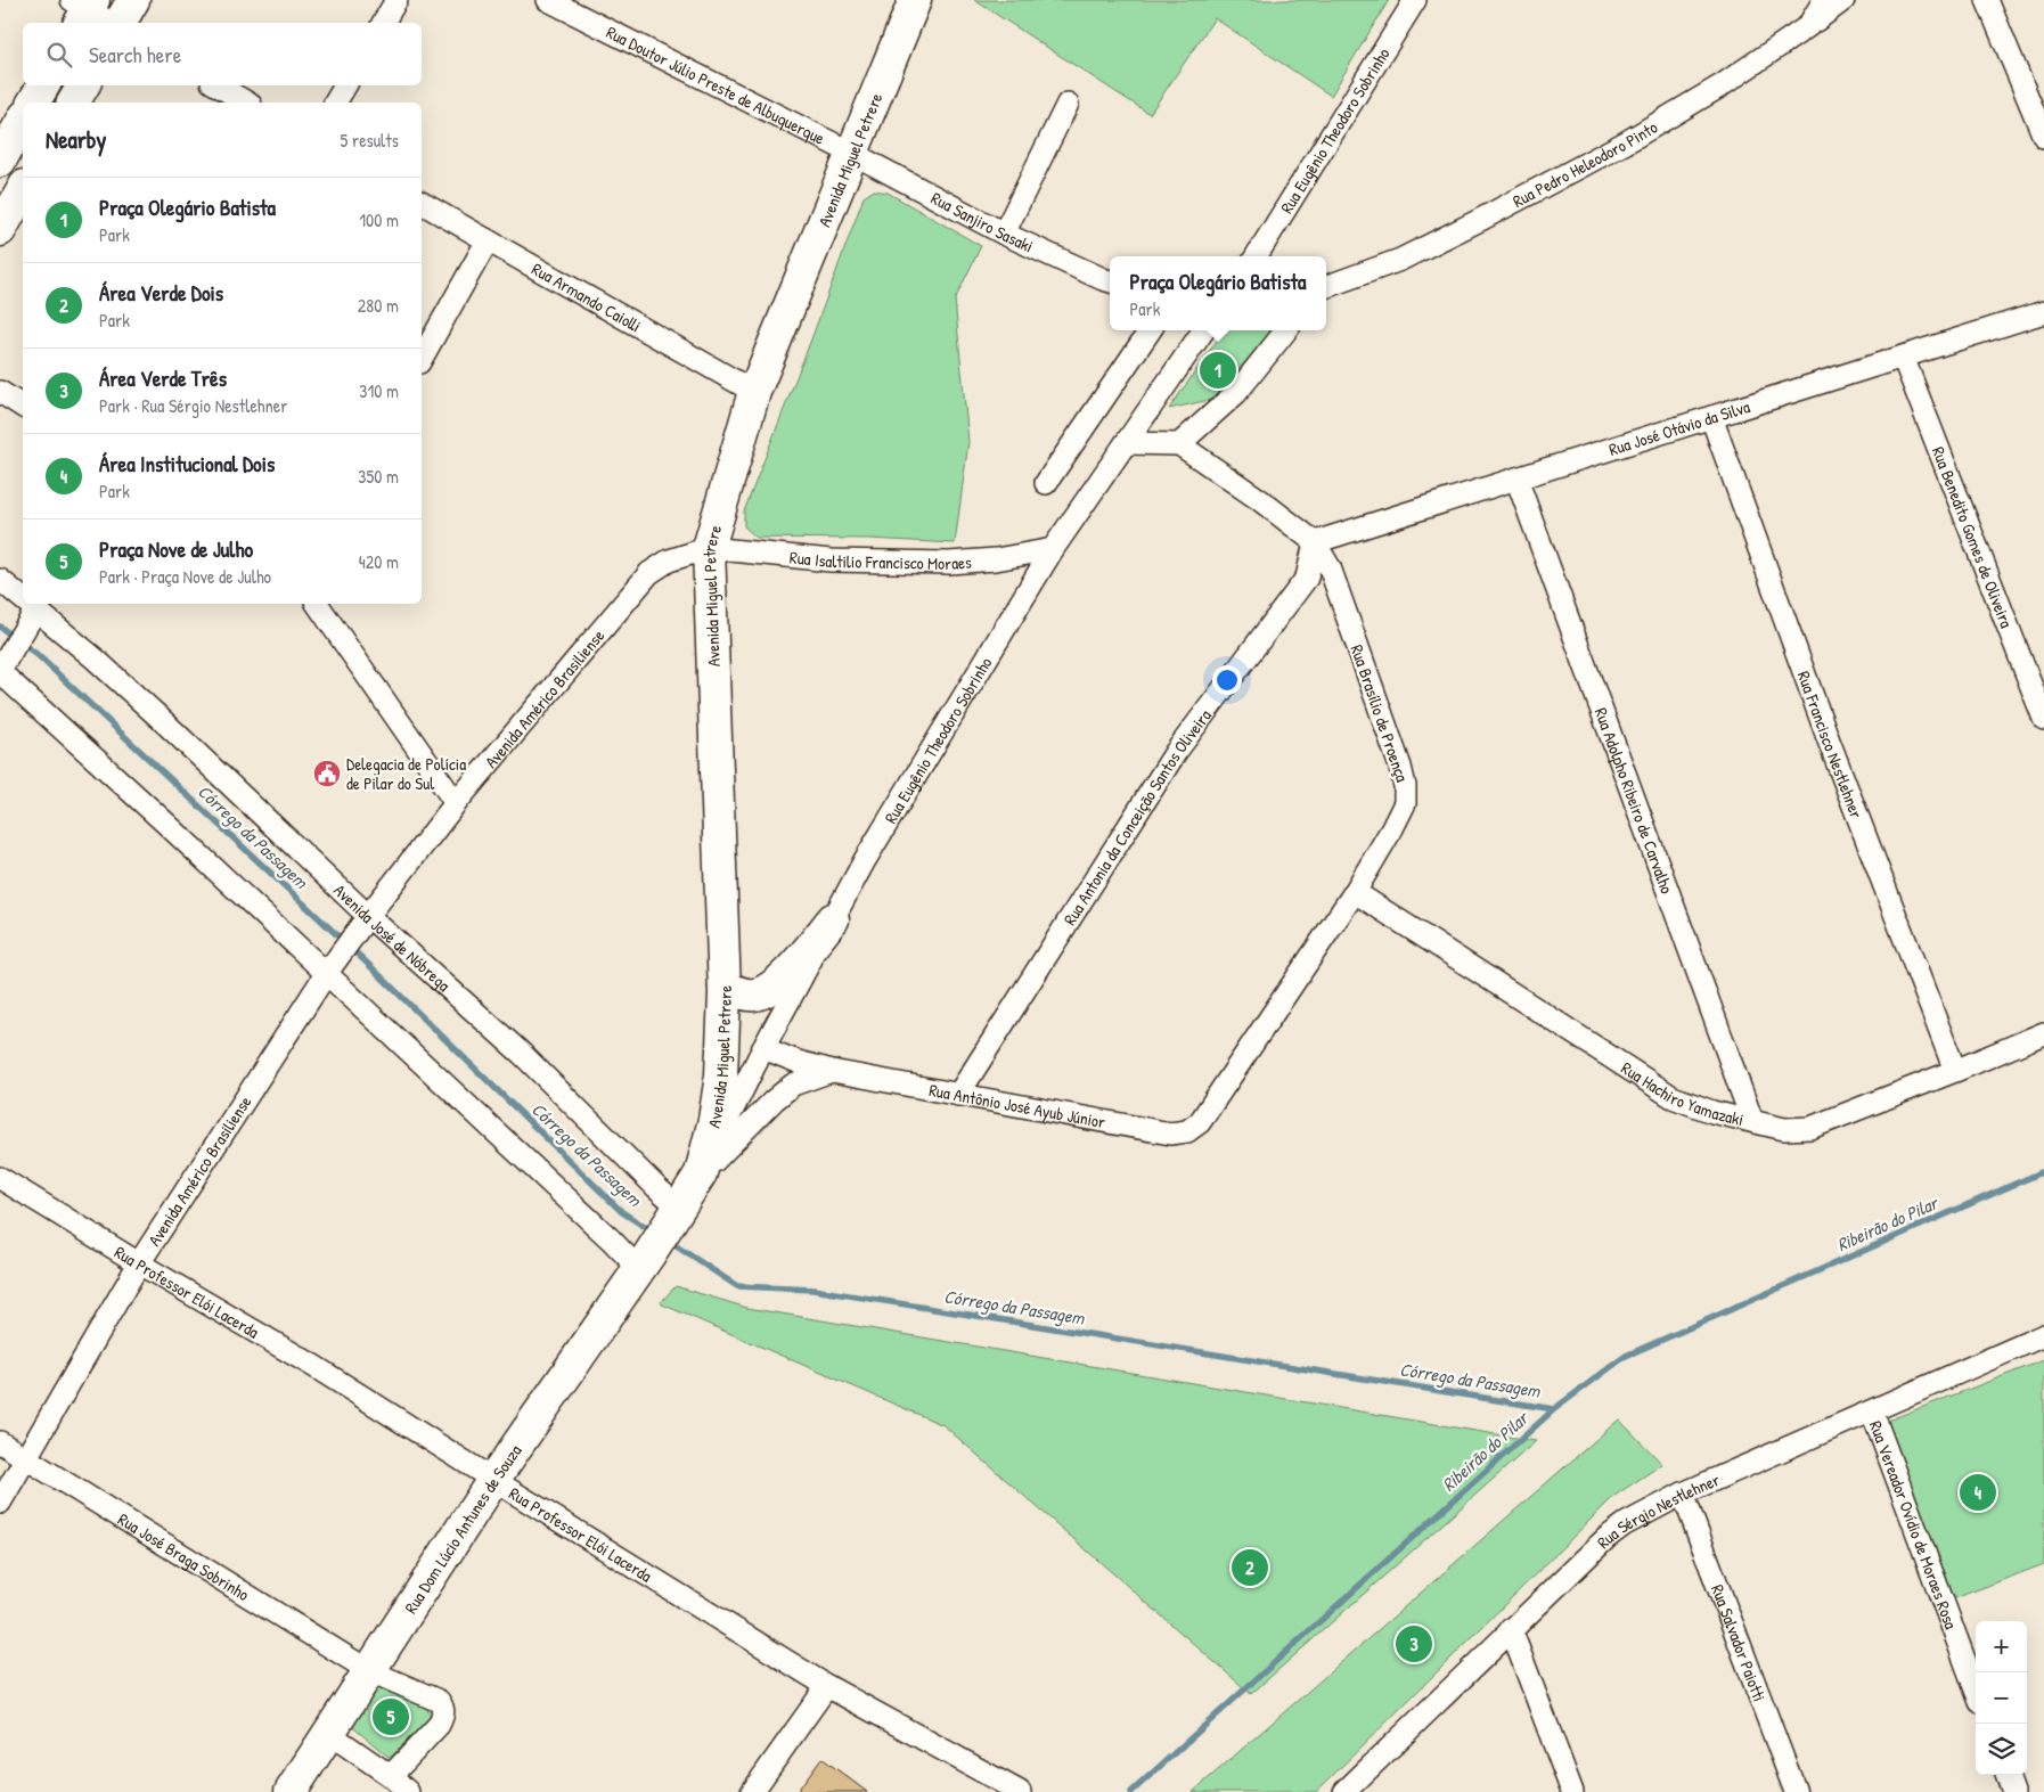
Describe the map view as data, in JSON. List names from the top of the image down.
{
  "streets": {
    "main road": ["Avenida Miguel Petrere", "Rua Dom Lúcio Antunes de Souza"],
    "street": [
      "Rua Doutor Júlio Preste de Albuquerque",
      "Rua Eugênio Theodoro Sobrinho",
      "Rua Pedro Heleodoro Pinto",
      "Rua Sanjiro Sasaki",
      "Rua Armando Caiolli",
      "Rua José Otávio da Silva",
      "Rua Benedito Gomes de Oliveira",
      "Rua Isaltilio Francisco Moraes",
      "Avenida Américo Brasiliense",
      "Rua Brasílio de Proença",
      "Rua Francisco Nestlehner",
      "Rua Adolpho Ribeiro de Carvalho",
      "Rua Antonia da Conceição Santos Oliveira",
      "Avenida José de Nóbrega",
      "Rua Hachiro Yamazaki",
      "Rua Antônio José Ayub Júnior",
      "Rua Professor Elói Lacerda",
      "Rua Sérgio Nestlehner",
      "Rua Vereador Ovídio de Moraes Rosa",
      "Rua José Braga Sobrinho",
      "Rua Salvador Paiotti"
    ]
  },
  "crossings": [
    ["Rua Doutor Júlio Preste de Albuquerque", "Avenida Miguel Petrere"],
    ["Rua Doutor Júlio Preste de Albuquerque", "Rua Sanjiro Sasaki"],
    ["Rua Eugênio Theodoro Sobrinho", "Avenida Miguel Petrere"],
    ["Rua Eugênio Theodoro Sobrinho", "Rua Isaltilio Francisco Moraes"],
    ["Rua Eugênio Theodoro Sobrinho", "Rua Antônio José Ayub Júnior"],
    ["Avenida Miguel Petrere", "Rua Sanjiro Sasaki"],
    ["Avenida Miguel Petrere", "Rua Armando Caiolli"],
    ["Avenida Miguel Petrere", "Rua Isaltilio Francisco Moraes"],
    ["Avenida Miguel Petrere", "Avenida Américo Brasiliense"],
    ["Avenida Miguel Petrere", "Avenida José de Nóbrega"],
    ["Avenida Miguel Petrere", "Rua Dom Lúcio Antunes de Souza"],
    ["Rua José Otávio da Silva", "Rua Benedito Gomes de Oliveira"],
    ["Rua José Otávio da Silva", "Rua Brasílio de Proença"],
    ["Rua José Otávio da Silva", "Rua Francisco Nestlehner"],
    ["Rua José Otávio da Silva", "Rua Adolpho Ribeiro de Carvalho"],
    ["Rua José Otávio da Silva", "Rua Antonia da Conceição Santos Oliveira"],
    ["Rua Isaltilio Francisco Moraes", "Avenida Américo Brasiliense"],
    ["Avenida Américo Brasiliense", "Avenida José de Nóbrega"],
    ["Avenida Américo Brasiliense", "Rua Professor Elói Lacerda"],
    ["Avenida Américo Brasiliense", "Rua José Braga Sobrinho"],
    ["Rua Brasílio de Proença", "Rua Antonia da Conceição Santos Oliveira"],
    ["Rua Brasílio de Proença", "Rua Hachiro Yamazaki"],
    ["Rua Brasílio de Proença", "Rua Antônio José Ayub Júnior"],
    ["Rua Francisco Nestlehner", "Rua Hachiro Yamazaki"],
    ["Rua Adolpho Ribeiro de Carvalho", "Rua Hachiro Yamazaki"],
    ["Rua Antonia da Conceição Santos Oliveira", "Rua Antônio José Ayub Júnior"],
    ["Avenida José de Nóbrega", "Rua Dom Lúcio Antunes de Souza"],
    ["Rua Professor Elói Lacerda", "Rua Dom Lúcio Antunes de Souza"],
    ["Rua Sérgio Nestlehner", "Rua Vereador Ovídio de Moraes Rosa"],
    ["Rua Sérgio Nestlehner", "Rua Salvador Paiotti"],
    ["Rua Dom Lúcio Antunes de Souza", "Rua José Braga Sobrinho"]
  ],
  "water": ["Córrego da Passagem", "Ribeirão do Pilar"],
  "places": {
    "public building": ["Delegacia de Polícia de Pilar do Sul"]
  },
  "page": {
    "search": "Search here",
    "heading": ["Nearby", "5 results"],
    "list": [
      {
        "mark": "1",
        "name": "Praça Olegário Batista",
        "note": "Park",
        "value": "100 m"
      },
      {
        "mark": "2",
        "name": "Área Verde Dois",
        "note": "Park",
        "value": "280 m"
      },
      {
        "mark": "3",
        "name": "Área Verde Três",
        "note": "Park · Rua Sérgio Nestlehner",
        "value": "310 m"
      },
      {
        "mark": "4",
        "name": "Área Institucional Dois",
        "note": "Park",
        "value": "350 m"
      },
      {
        "mark": "5",
        "name": "Praça Nove de Julho",
        "note": "Park · Praça Nove de Julho",
        "value": "420 m"
      }
    ],
    "popup": ["Praça Olegário Batista", "Park"],
    "pins": [
      "1",
      "4",
      "2",
      "3",
      "5"
    ],
    "map_buttons": ["+", "−"]
  }
}
